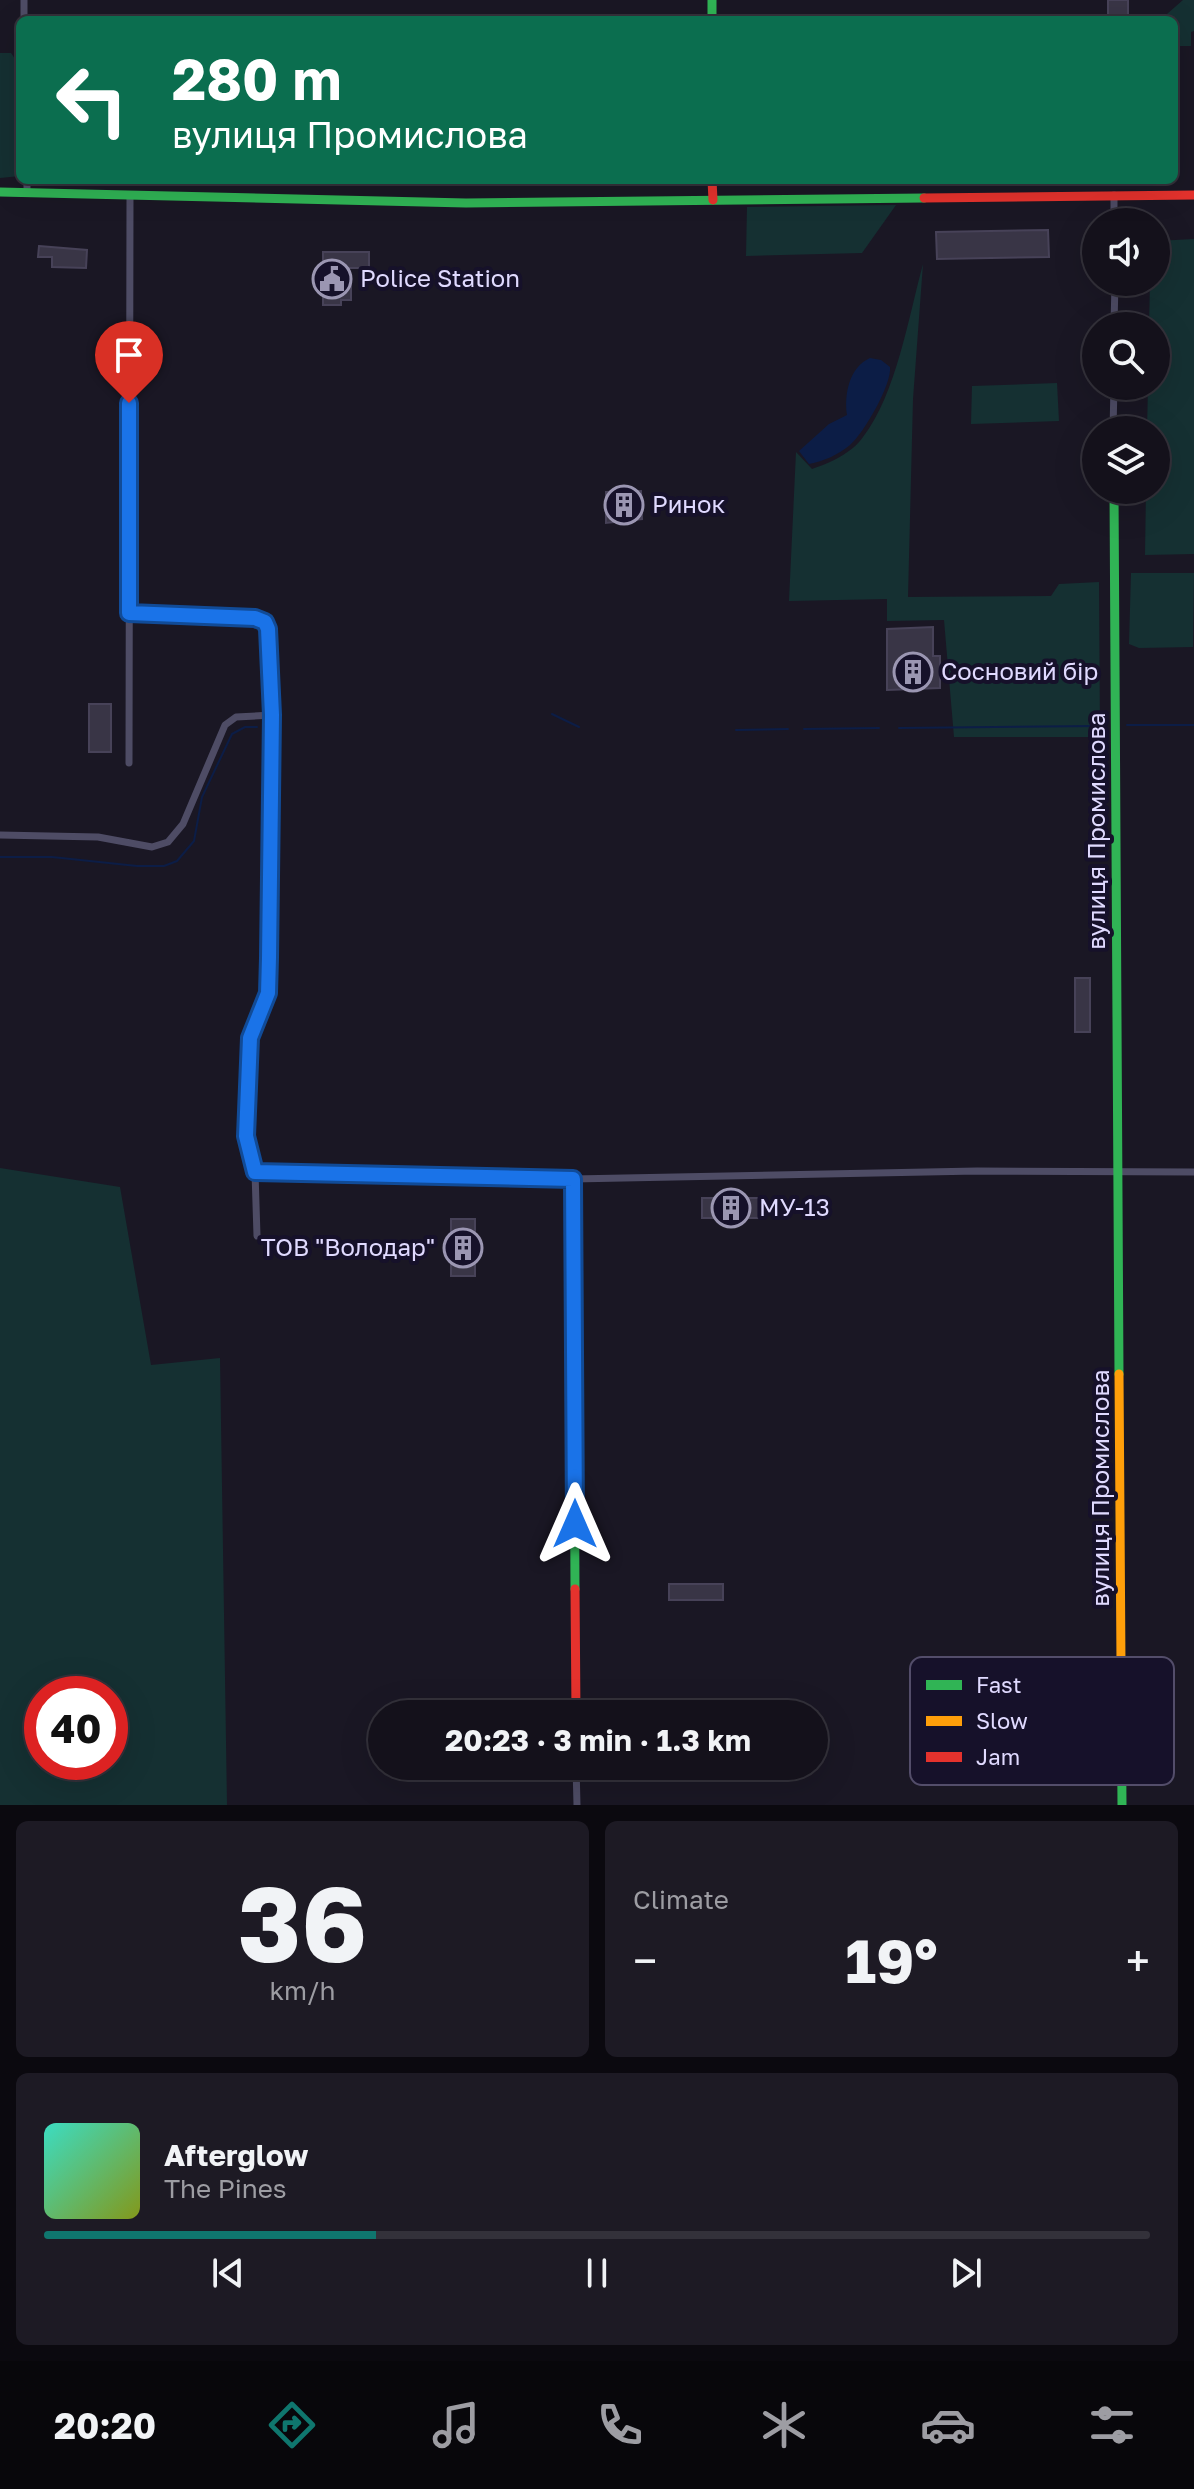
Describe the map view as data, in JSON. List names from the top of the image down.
{
  "streets": {
    "street": ["вулиця Промислова"]
  },
  "places": {
    "public building": ["Police Station"],
    "building": [
      "Ринок",
      "Сосновий бір",
      "МУ-13",
      "ТОВ \"Володар\""
    ]
  },
  "legend": ["Fast", "Slow", "Jam"],
  "page": {
    "turn": ["280 m", "вулиця Промислова"],
    "limit": "40",
    "trip": "20:23 · 3 min · 1.3 km",
    "tile": [
      ["36", "km/h"],
      "Climate"
    ],
    "heat": ["−", "19°", "+"],
    "song": ["Afterglow", "The Pines"],
    "tabs": "20:20"
  }
}
